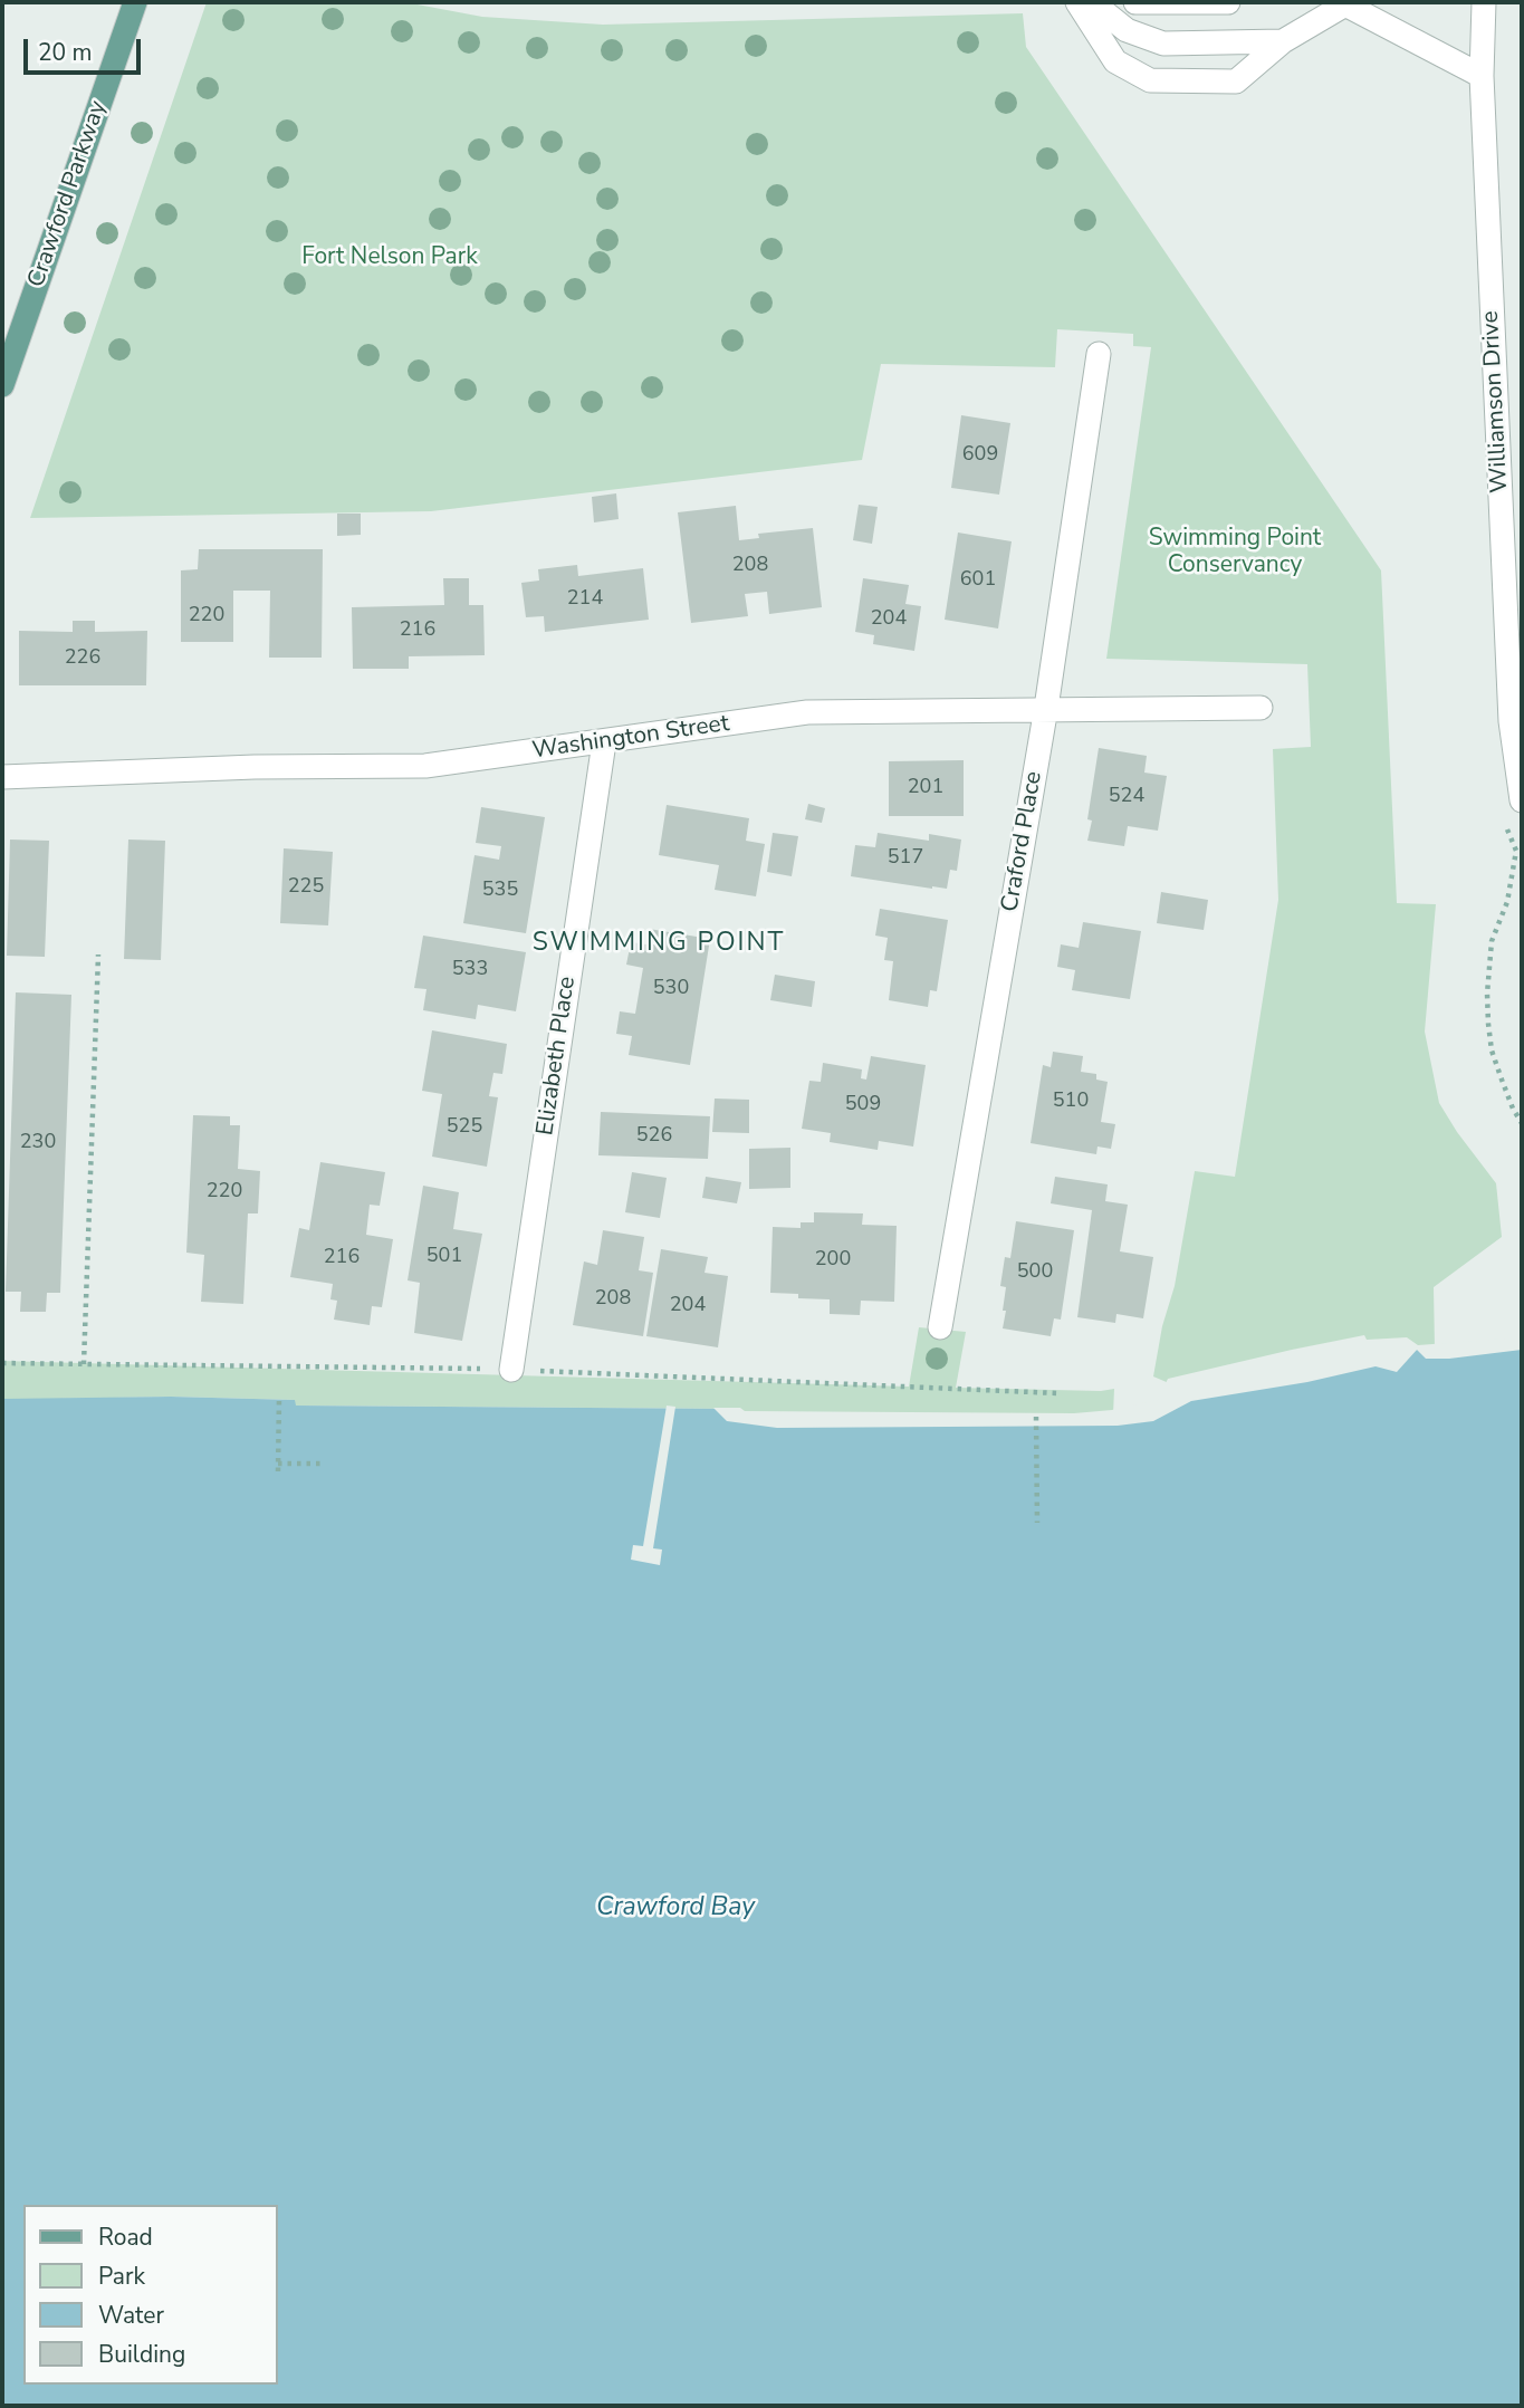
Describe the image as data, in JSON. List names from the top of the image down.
{
  "streets": {
    "main road": ["Crawford Parkway"],
    "street": [
      "Williamson Drive",
      "Washington Street",
      "Craford Place",
      "Elizabeth Place"
    ]
  },
  "crossings": [
    ["Washington Street", "Craford Place"],
    ["Washington Street", "Elizabeth Place"]
  ],
  "districts": ["SWIMMING POINT"],
  "water": ["Crawford Bay"],
  "parks": ["Fort Nelson Park", "Swimming Point Conservancy"],
  "house_numbers": [
    "609",
    "208",
    "601",
    "214",
    "220",
    "204",
    "216",
    "226",
    "201",
    "524",
    "517",
    "225",
    "535",
    "533",
    "530",
    "510",
    "509",
    "525",
    "526",
    "230",
    "220",
    "501",
    "216",
    "200",
    "500",
    "208",
    "204"
  ],
  "legend": [
    "Road",
    "Park",
    "Water",
    "Building"
  ],
  "scale_bar": "20 m"
}
